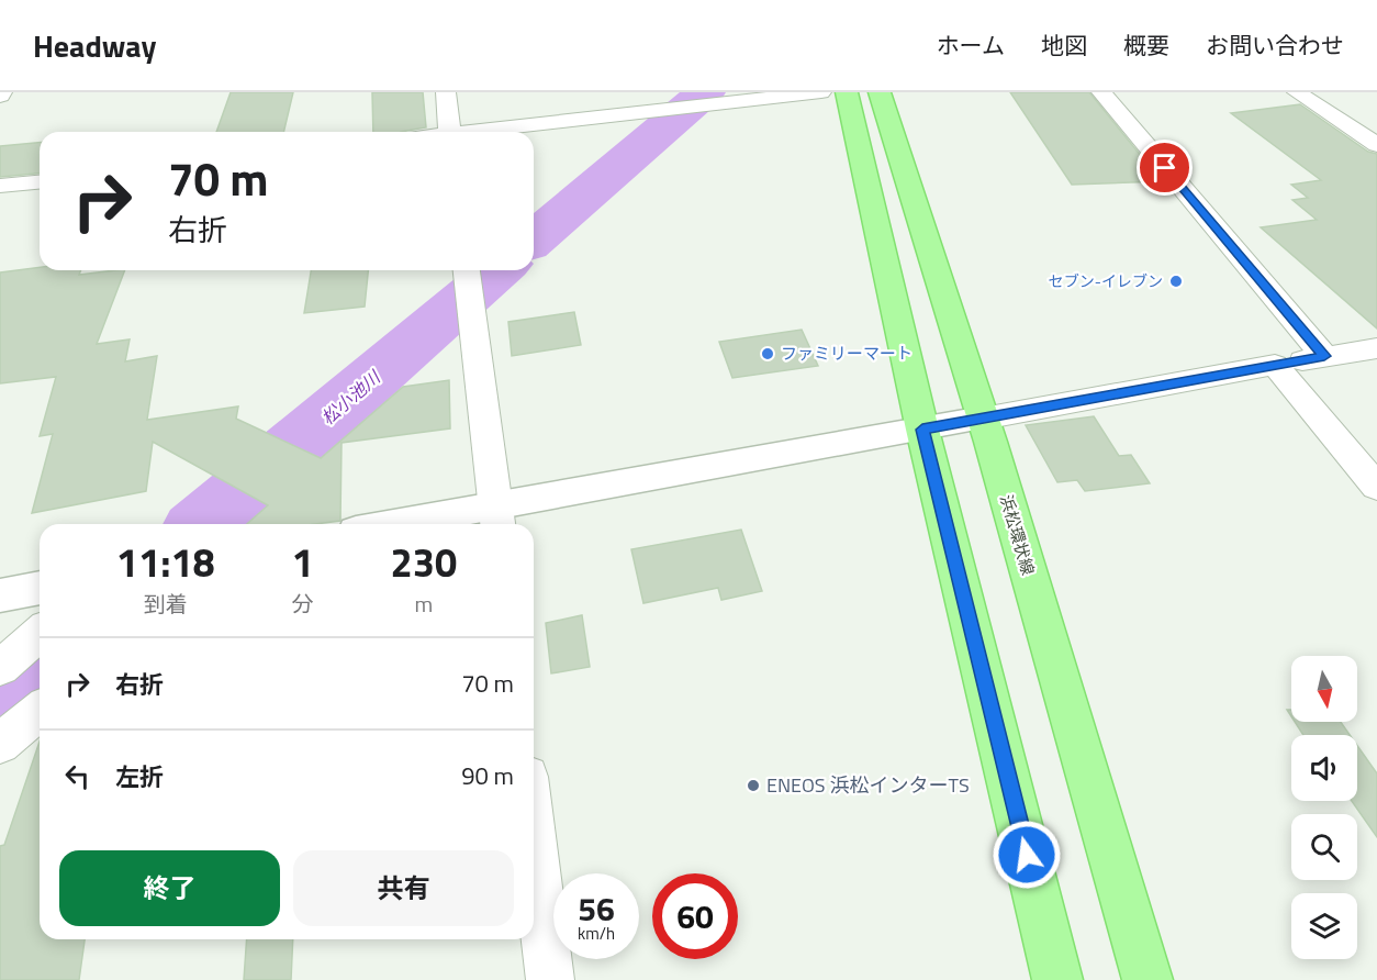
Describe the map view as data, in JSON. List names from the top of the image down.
{
  "streets": {
    "main road": ["浜松環状線"]
  },
  "water": ["松小池川"],
  "places": ["セブン-イレブン", "ファミリーマート", "ENEOS 浜松インターTS"],
  "north": "bottom",
  "page": {
    "header": "Headway",
    "nav": [
      "ホーム",
      "地図",
      "概要",
      "お問い合わせ"
    ],
    "turn": ["70 m", "右折"],
    "eta": [
      "11:18",
      "到着",
      "1",
      "分",
      "230",
      "m"
    ],
    "list": [
      {
        "name": "右折",
        "value": "70 m"
      },
      {
        "name": "左折",
        "value": "90 m"
      }
    ],
    "buttons": ["終了", "共有"],
    "speed": "56 km/h",
    "limit": "60"
  }
}
